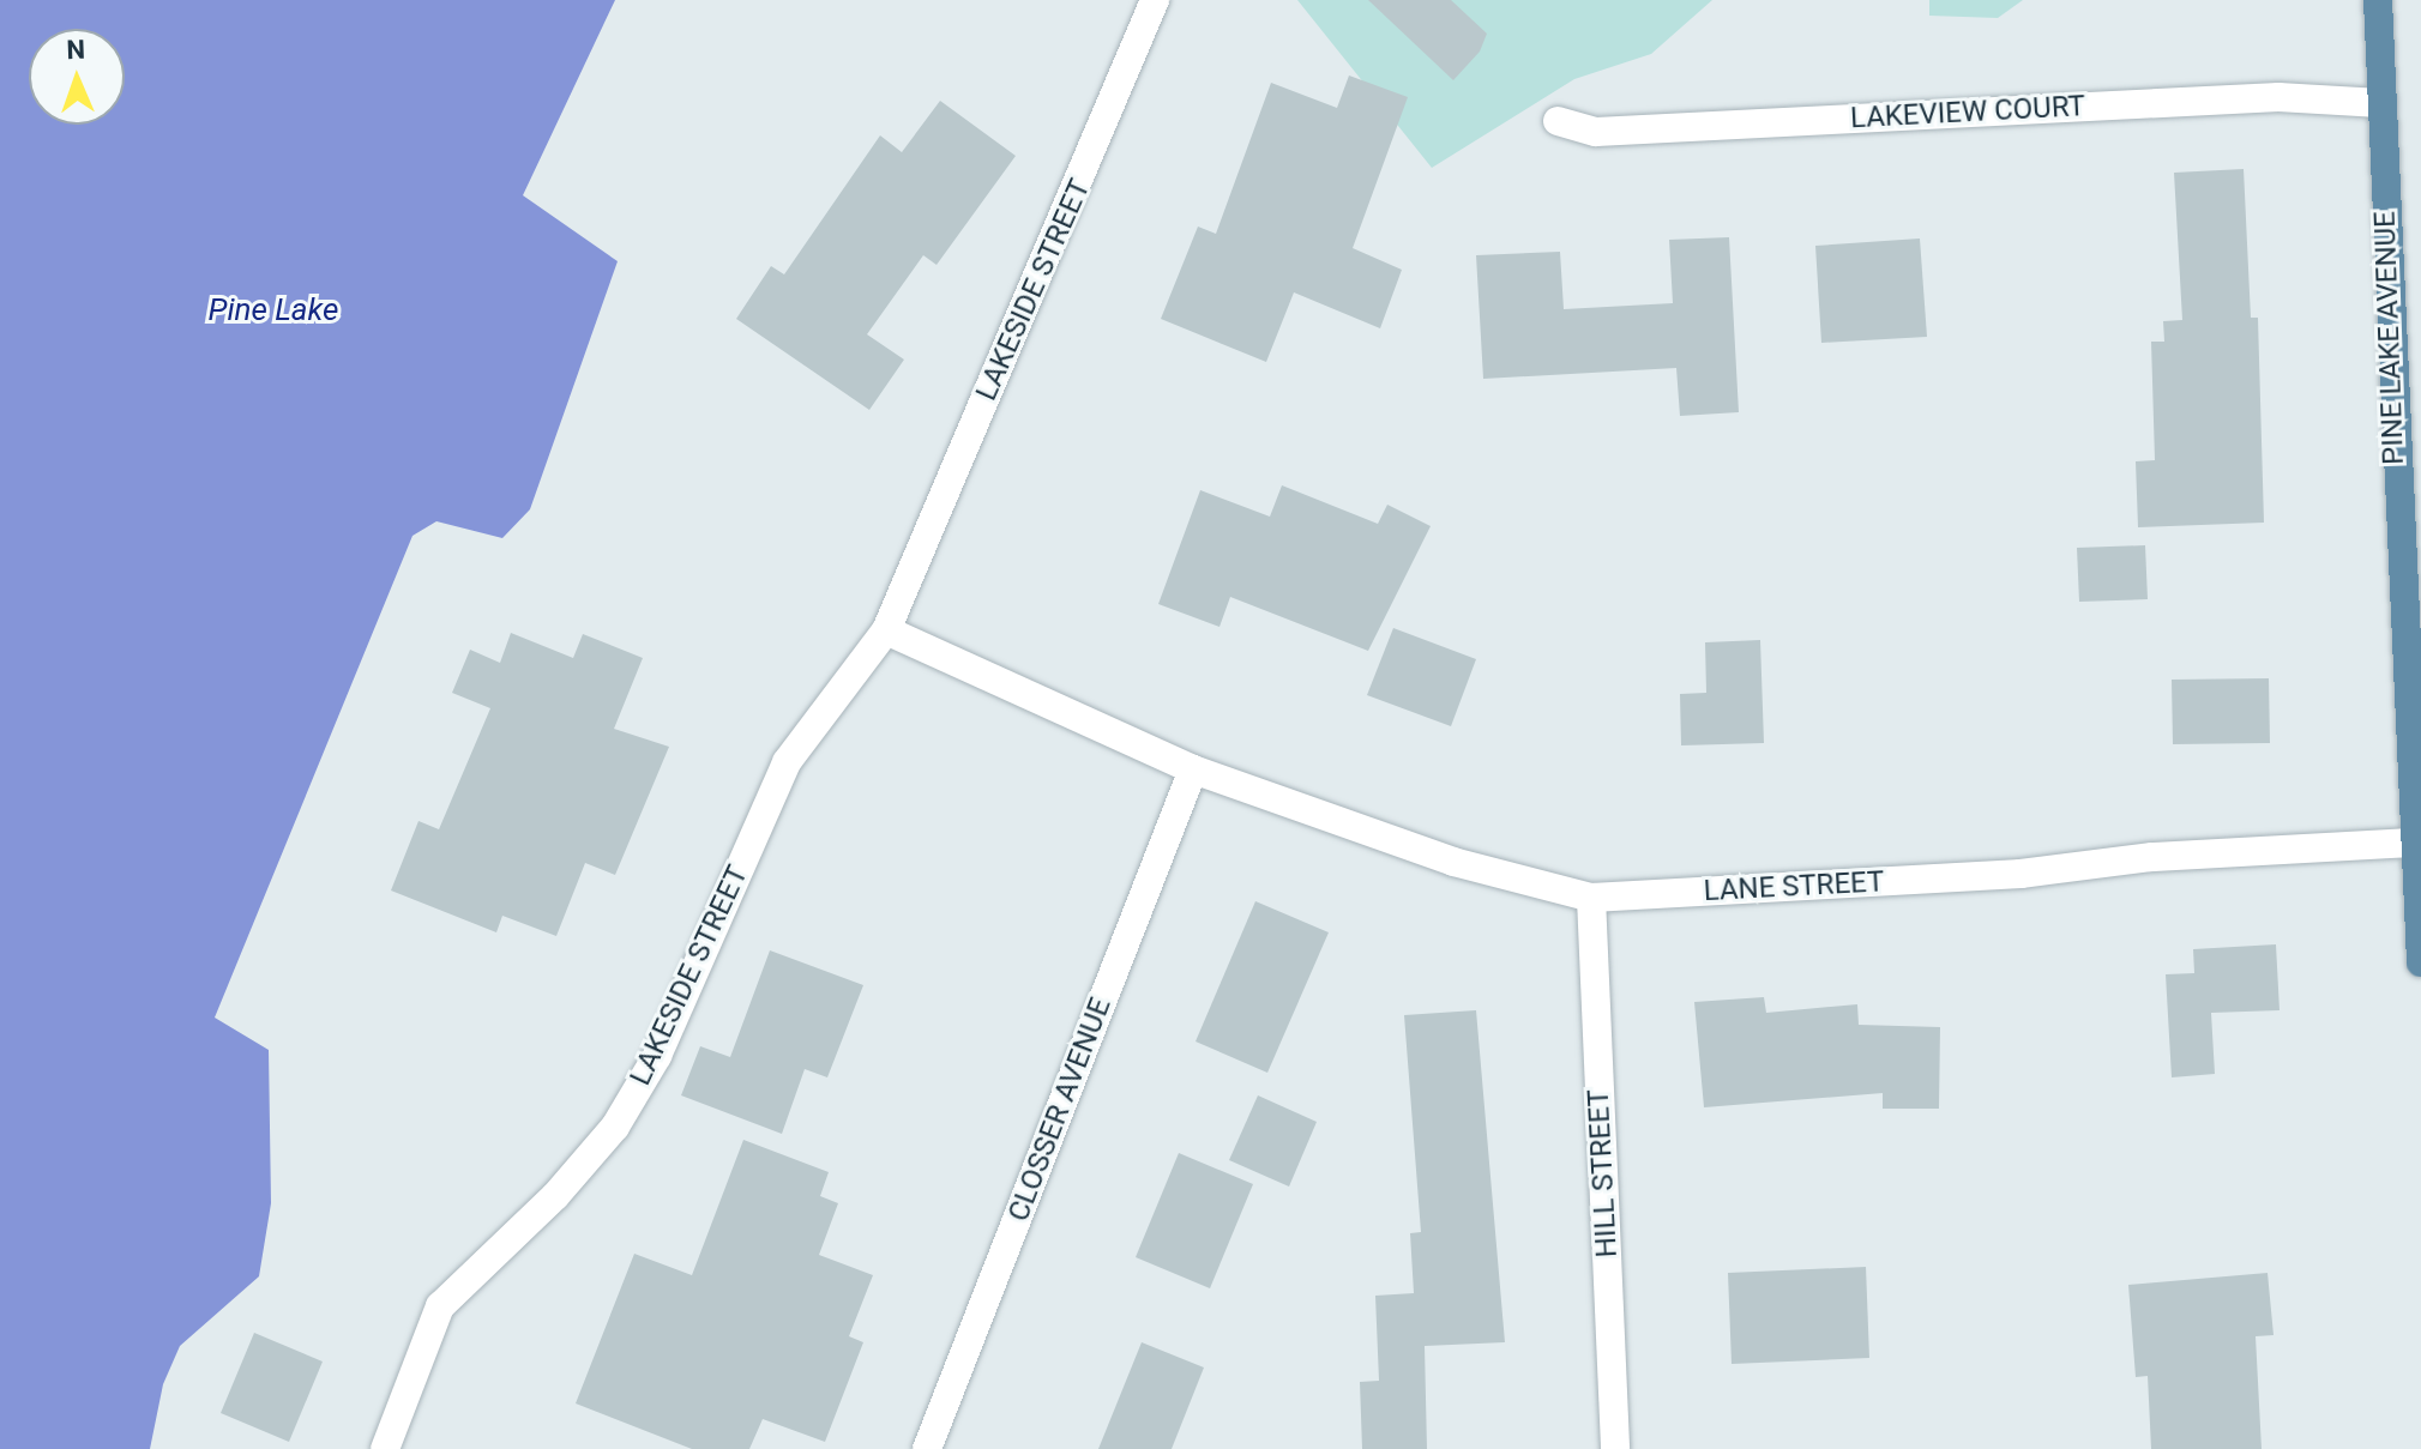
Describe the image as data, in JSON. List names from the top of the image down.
{
  "streets": {
    "main road": ["PINE LAKE AVENUE"],
    "street": [
      "LAKEVIEW COURT",
      "LAKESIDE STREET",
      "LANE STREET",
      "CLOSSER AVENUE",
      "HILL STREET"
    ]
  },
  "crossings": [
    ["LAKEVIEW COURT", "PINE LAKE AVENUE"],
    ["PINE LAKE AVENUE", "LANE STREET"],
    ["LANE STREET", "CLOSSER AVENUE"],
    ["LANE STREET", "HILL STREET"]
  ],
  "water": ["Pine Lake"],
  "north": "top"
}
